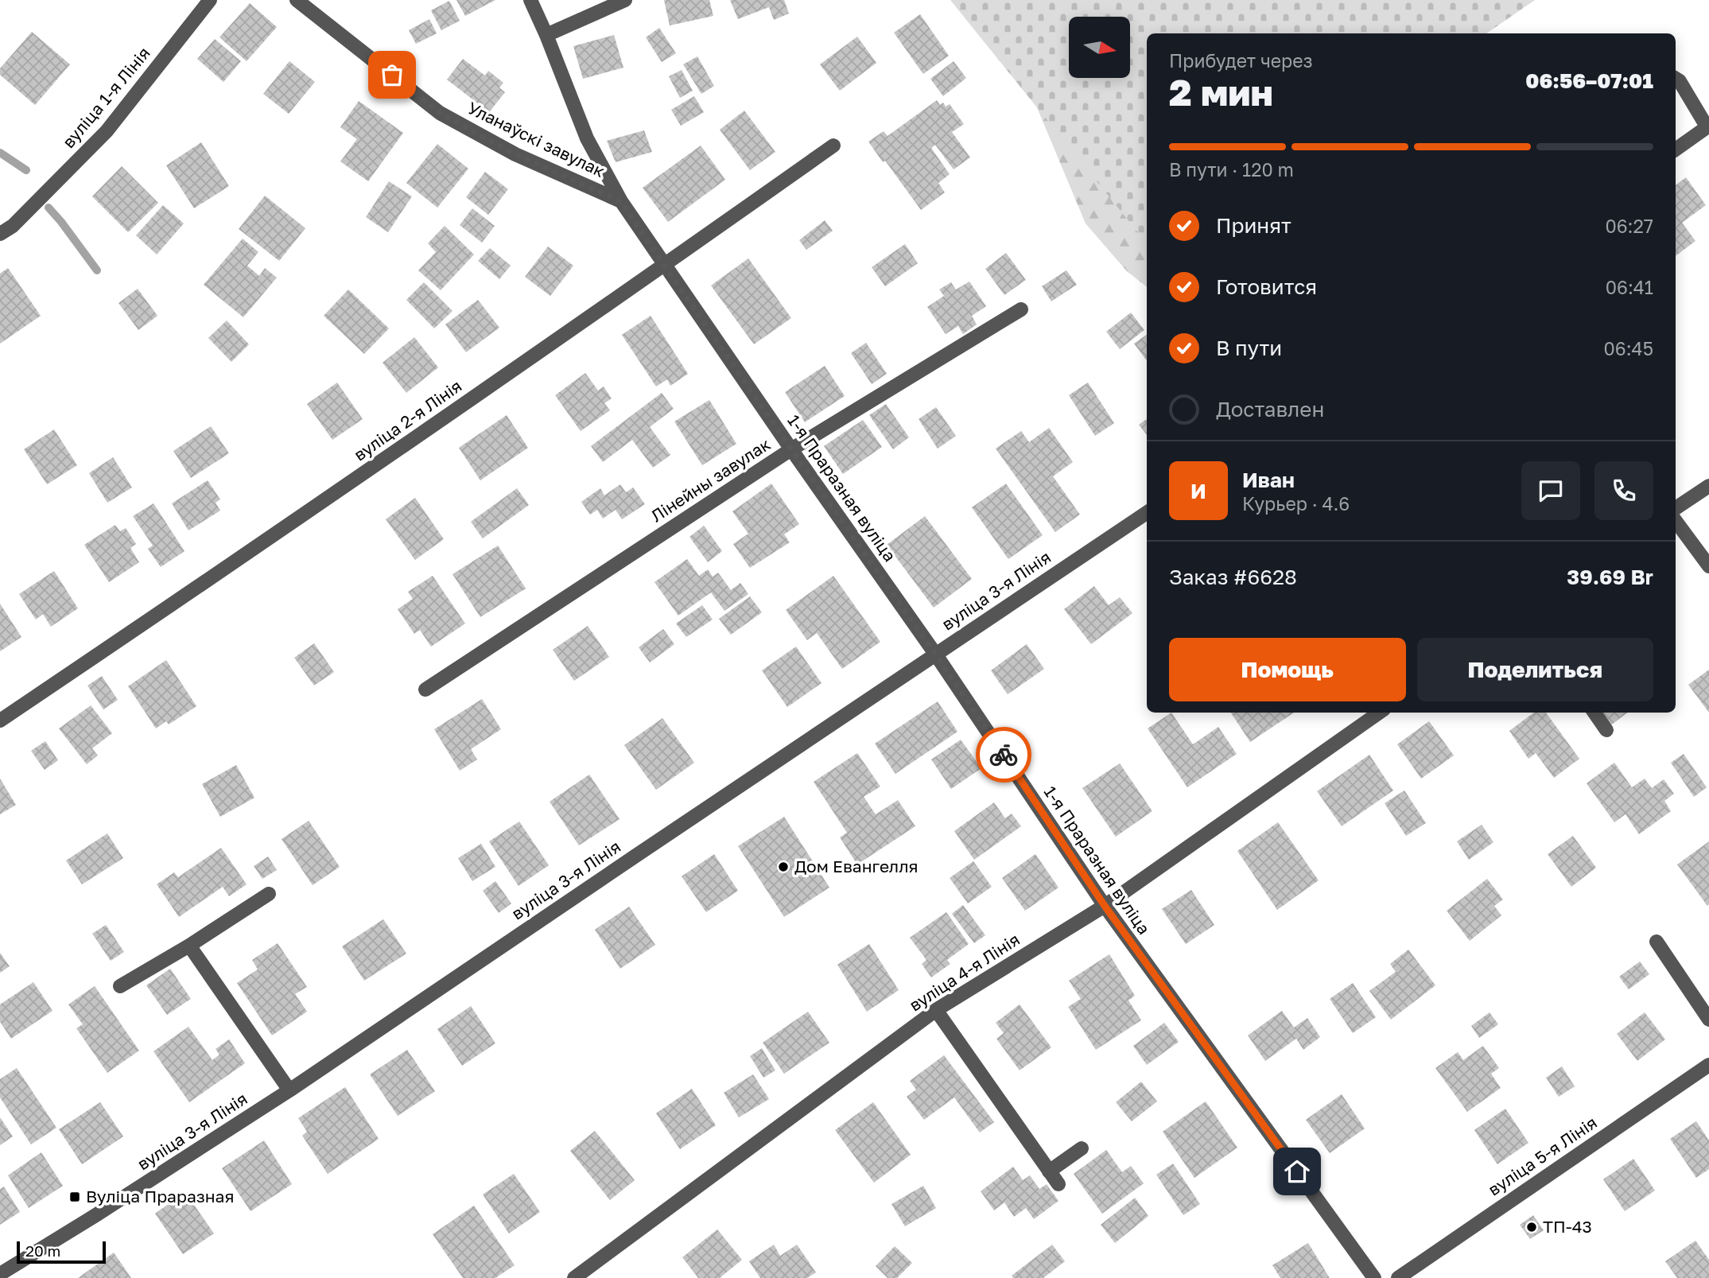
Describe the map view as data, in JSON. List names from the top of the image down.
{
  "streets": {
    "street": [
      "вуліца 1-я Лінія",
      "Уланаўскі завулак",
      "вуліца 2-я Лінія",
      "Лінейны завулак",
      "1-я Праразная вуліца",
      "вуліца 3-я Лінія",
      "вуліца 4-я Лінія",
      "вуліца 5-я Лінія"
    ]
  },
  "crossings": [
    ["вуліца 2-я Лінія", "1-я Праразная вуліца"],
    ["Лінейны завулак", "1-я Праразная вуліца"],
    ["1-я Праразная вуліца", "вуліца 3-я Лінія"],
    ["1-я Праразная вуліца", "вуліца 4-я Лінія"]
  ],
  "places": {
    "other": ["Дом Евангелля", "ТП-43"],
    "transit": ["Вуліца Праразная"]
  },
  "scale_bar": "20 m",
  "north": "right",
  "page": {
    "heading": ["2 мин", "Прибудет через", "06:56–07:01"],
    "panel": [
      "Иван",
      "Курьер · 4.6",
      "Заказ #6628",
      "39.69 Br"
    ],
    "bar": "В пути · 120 m",
    "list": [
      ["Принят", "06:27"],
      ["Готовится", "06:41"],
      ["В пути", "06:45"],
      "Доставлен"
    ],
    "round": "И",
    "buttons": ["Помощь", "Поделиться"],
    "scale": "20 m"
  }
}
